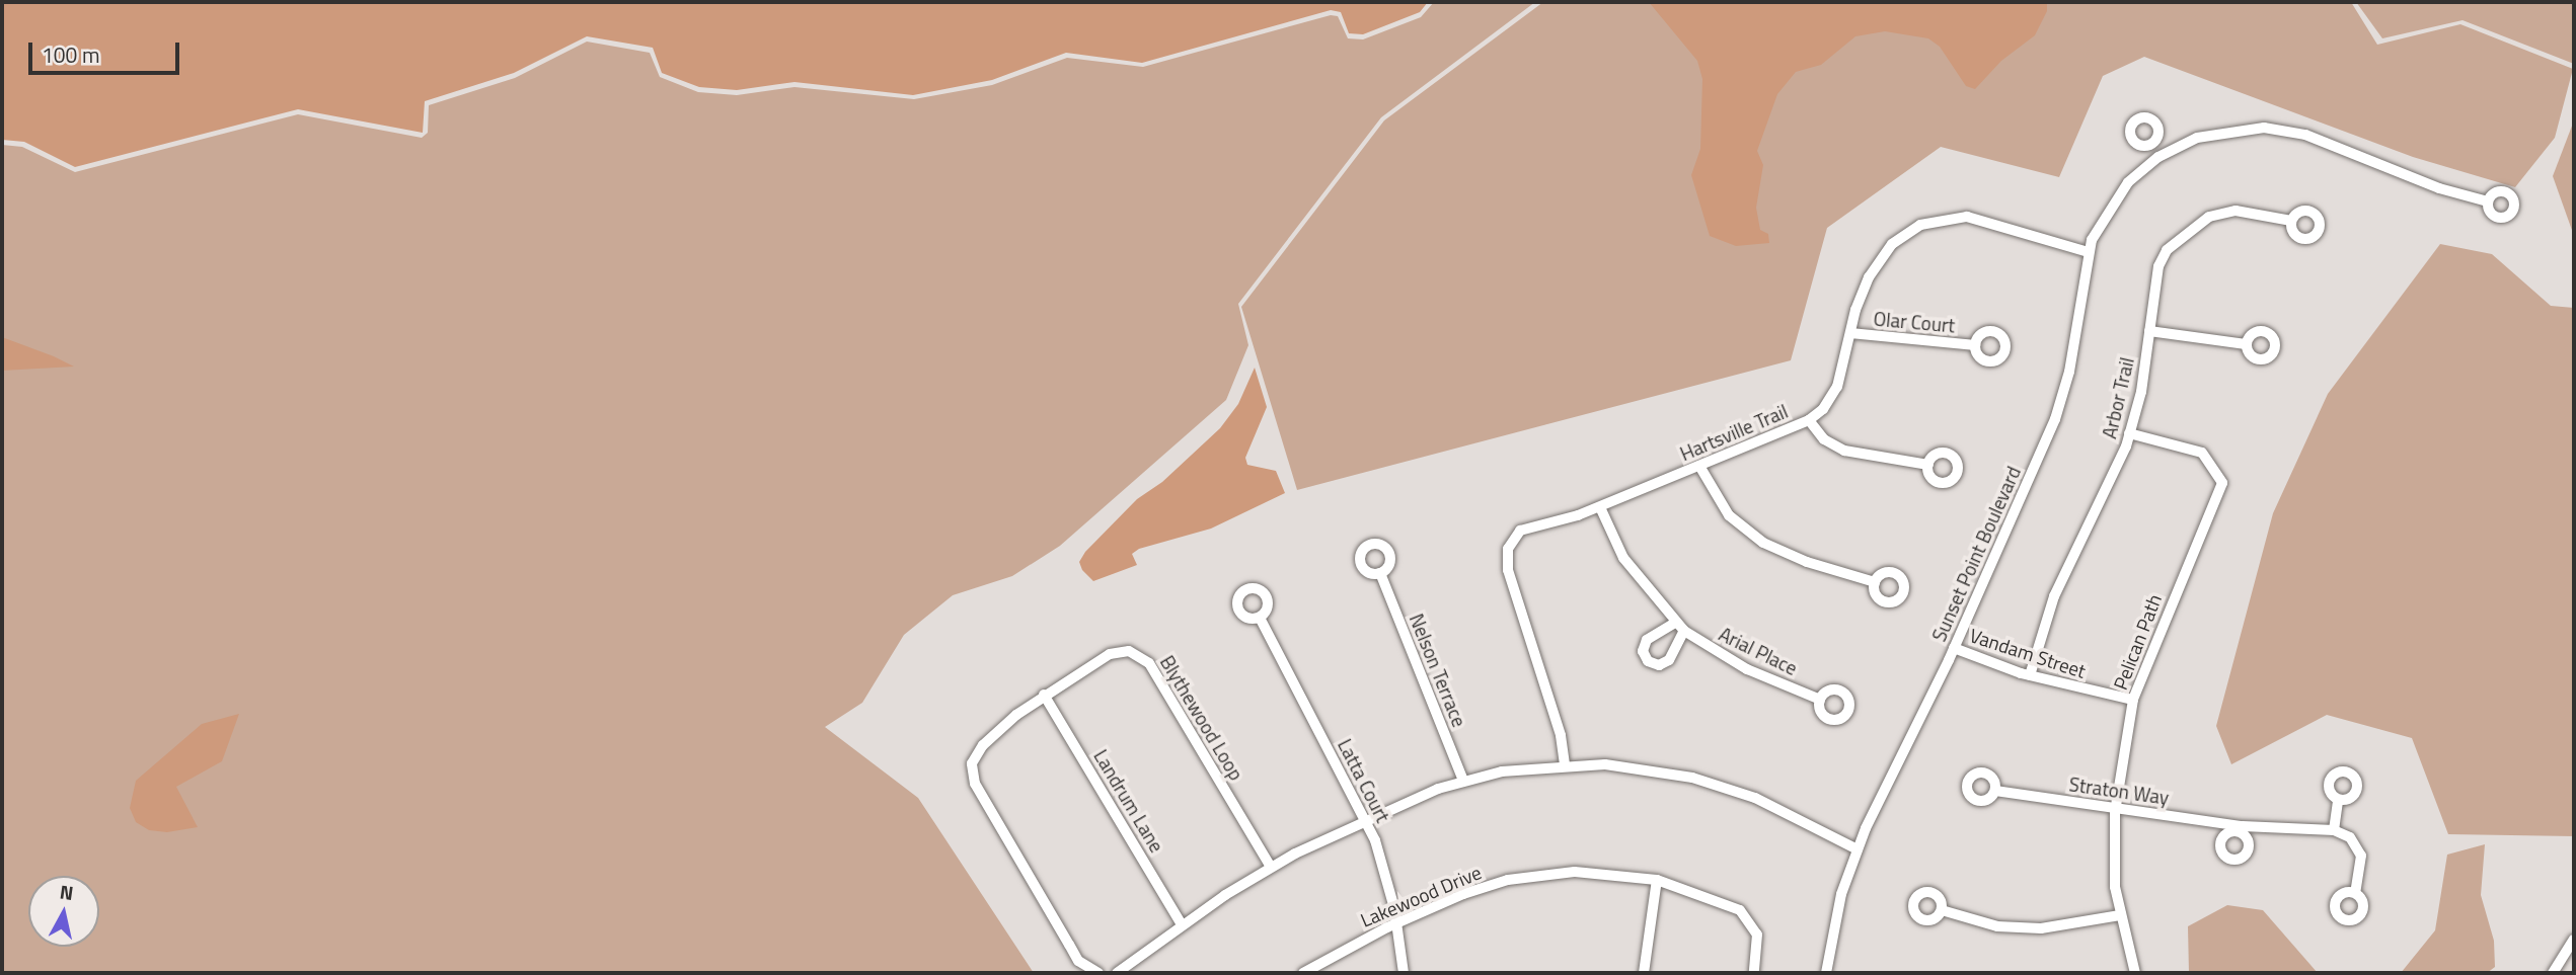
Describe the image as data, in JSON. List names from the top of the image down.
{
  "streets": {
    "street": [
      "Olar Court",
      "Arbor Trail",
      "Hartsville Trail",
      "Sunset Point Boulevard",
      "Pelican Path",
      "Arial Place",
      "Vandam Street",
      "Nelson Terrace",
      "Blythewood Loop",
      "Latta Court",
      "Straton Way",
      "Landrum Lane",
      "Lakewood Drive"
    ]
  },
  "crossings": [
    ["Olar Court", "Hartsville Trail"],
    ["Arbor Trail", "Pelican Path"],
    ["Arbor Trail", "Vandam Street"],
    ["Hartsville Trail", "Sunset Point Boulevard"],
    ["Hartsville Trail", "Arial Place"],
    ["Sunset Point Boulevard", "Vandam Street"],
    ["Pelican Path", "Vandam Street"],
    ["Pelican Path", "Straton Way"],
    ["Blythewood Loop", "Landrum Lane"],
    ["Latta Court", "Lakewood Drive"]
  ],
  "scale_bar": "100 m",
  "north": "top"
}
